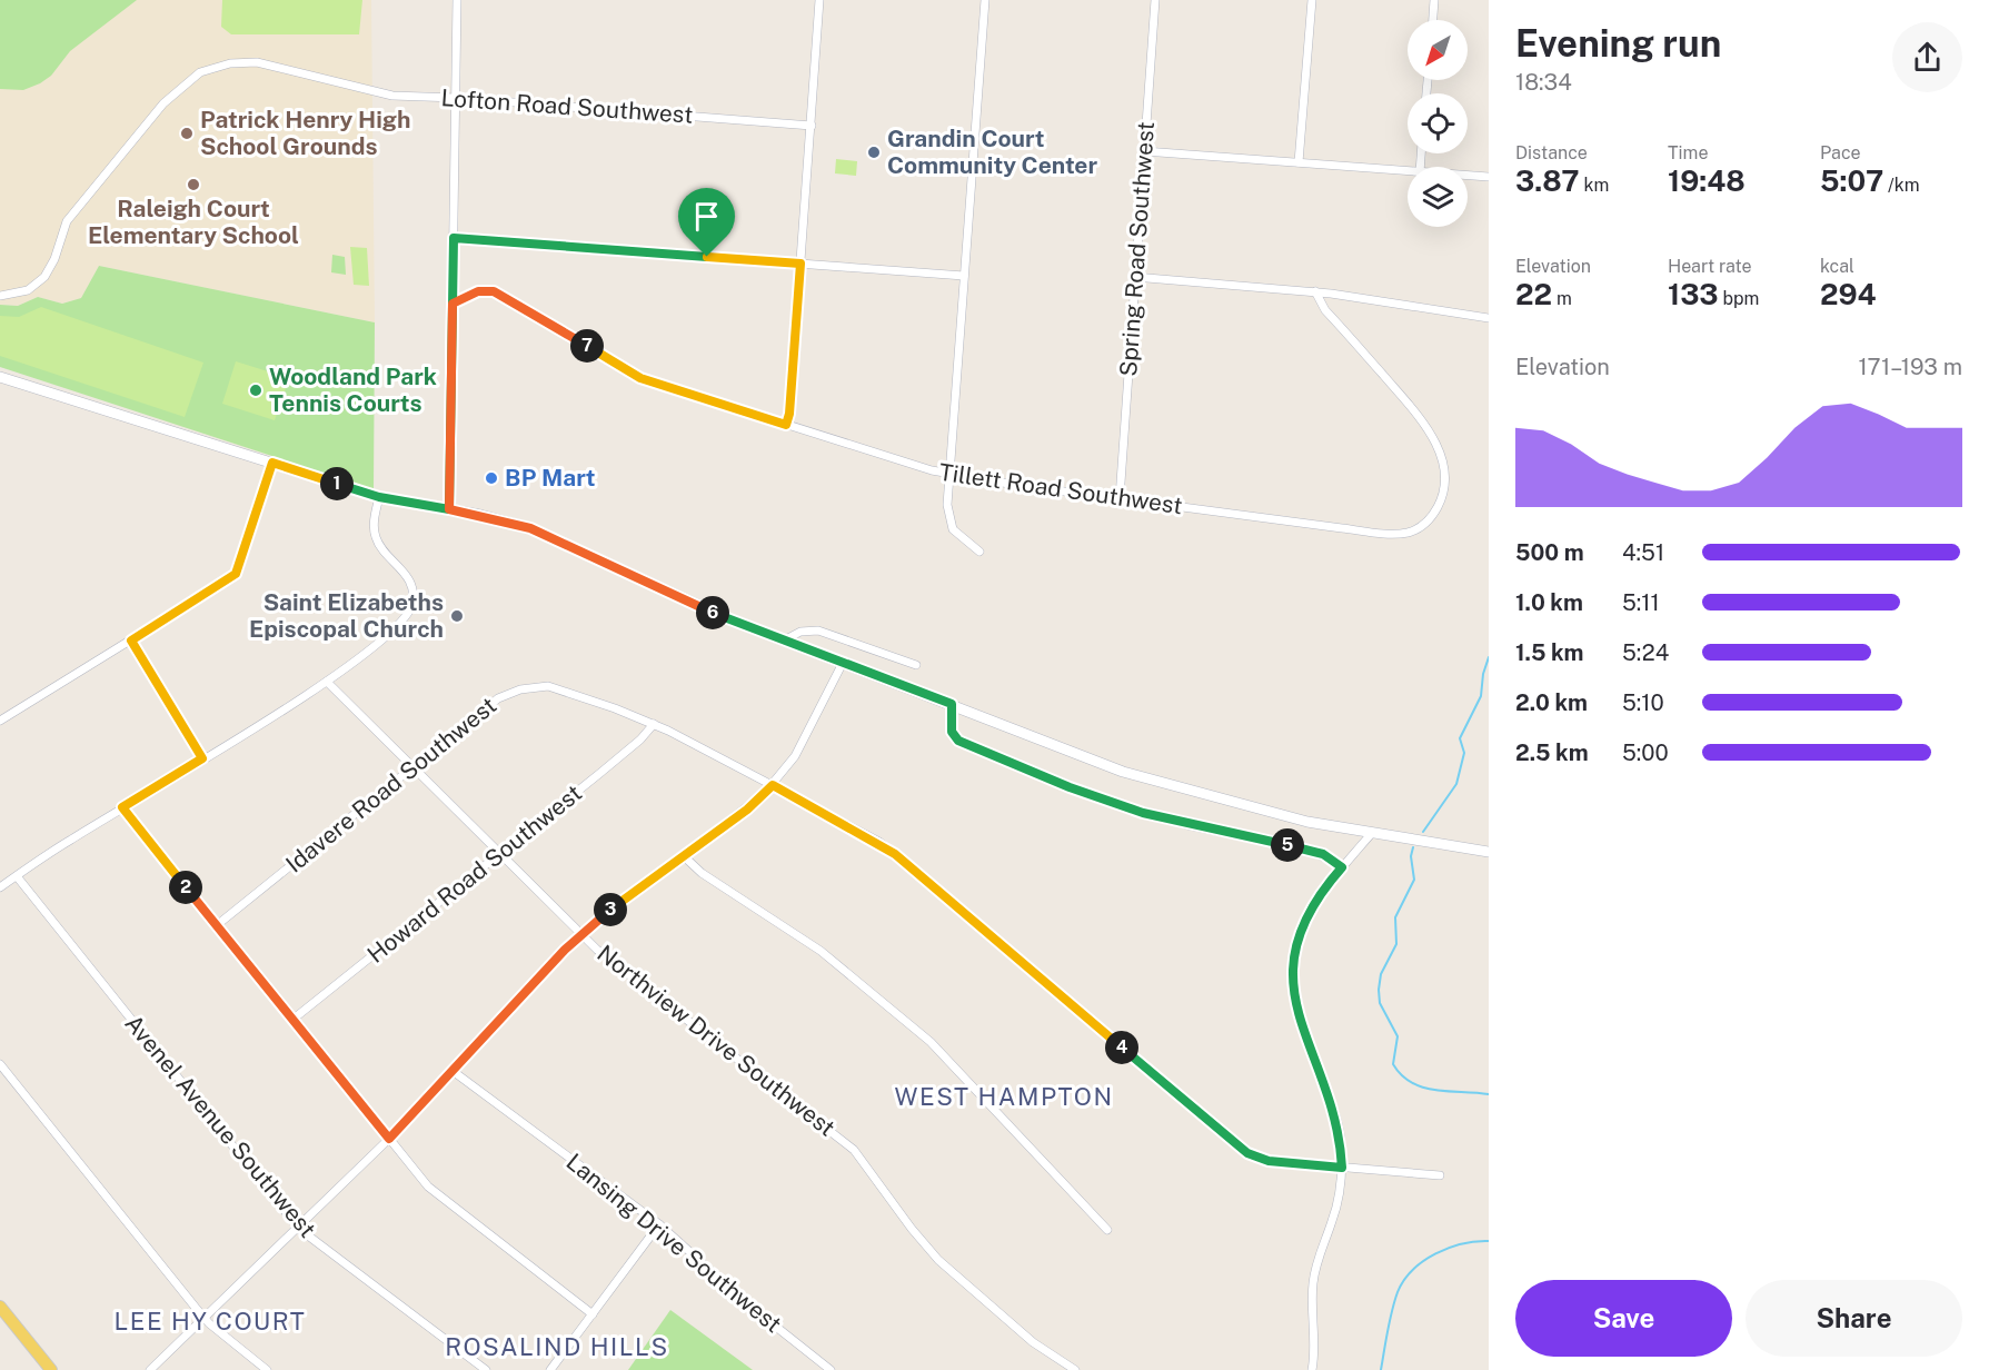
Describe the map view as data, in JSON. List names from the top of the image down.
{
  "streets": {
    "street": [
      "Lofton Road Southwest",
      "Spring Road Southwest",
      "Tillett Road Southwest",
      "Idavere Road Southwest",
      "Howard Road Southwest",
      "Northview Drive Southwest",
      "Avenel Avenue Southwest",
      "Lansing Drive Southwest"
    ]
  },
  "crossings": [
    ["Spring Road Southwest", "Tillett Road Southwest"],
    ["Idavere Road Southwest", "Howard Road Southwest"],
    ["Idavere Road Southwest", "Northview Drive Southwest"],
    ["Howard Road Southwest", "Northview Drive Southwest"]
  ],
  "districts": ["WEST HAMPTON", "LEE HY COURT", "ROSALIND HILLS"],
  "places": [
    "Patrick Henry High School Grounds",
    "Grandin Court Community Center",
    "Raleigh Court Elementary School",
    "Woodland Park Tennis Courts",
    "BP Mart",
    "Saint Elizabeths Episcopal Church"
  ],
  "north": "bottom left",
  "page": {
    "heading": ["Evening run", "18:34"],
    "stats": [
      ["Distance", "3.87 km"],
      ["Time", "19:48"],
      ["Pace", "5:07 /km"],
      ["Elevation", "22 m"],
      ["Heart rate", "133 bpm"],
      ["kcal", "294"]
    ],
    "pins": [
      "7",
      "1",
      "6",
      "5",
      "2",
      "3",
      "4"
    ],
    "chart": ["Elevation", "171–193 m"],
    "list": [
      {
        "name": "500 m",
        "note": "4:51"
      },
      {
        "name": "1.0 km",
        "note": "5:11"
      },
      {
        "name": "1.5 km",
        "note": "5:24"
      },
      {
        "name": "2.0 km",
        "note": "5:10"
      },
      {
        "name": "2.5 km",
        "note": "5:00"
      }
    ],
    "buttons": ["Save", "Share"]
  }
}
